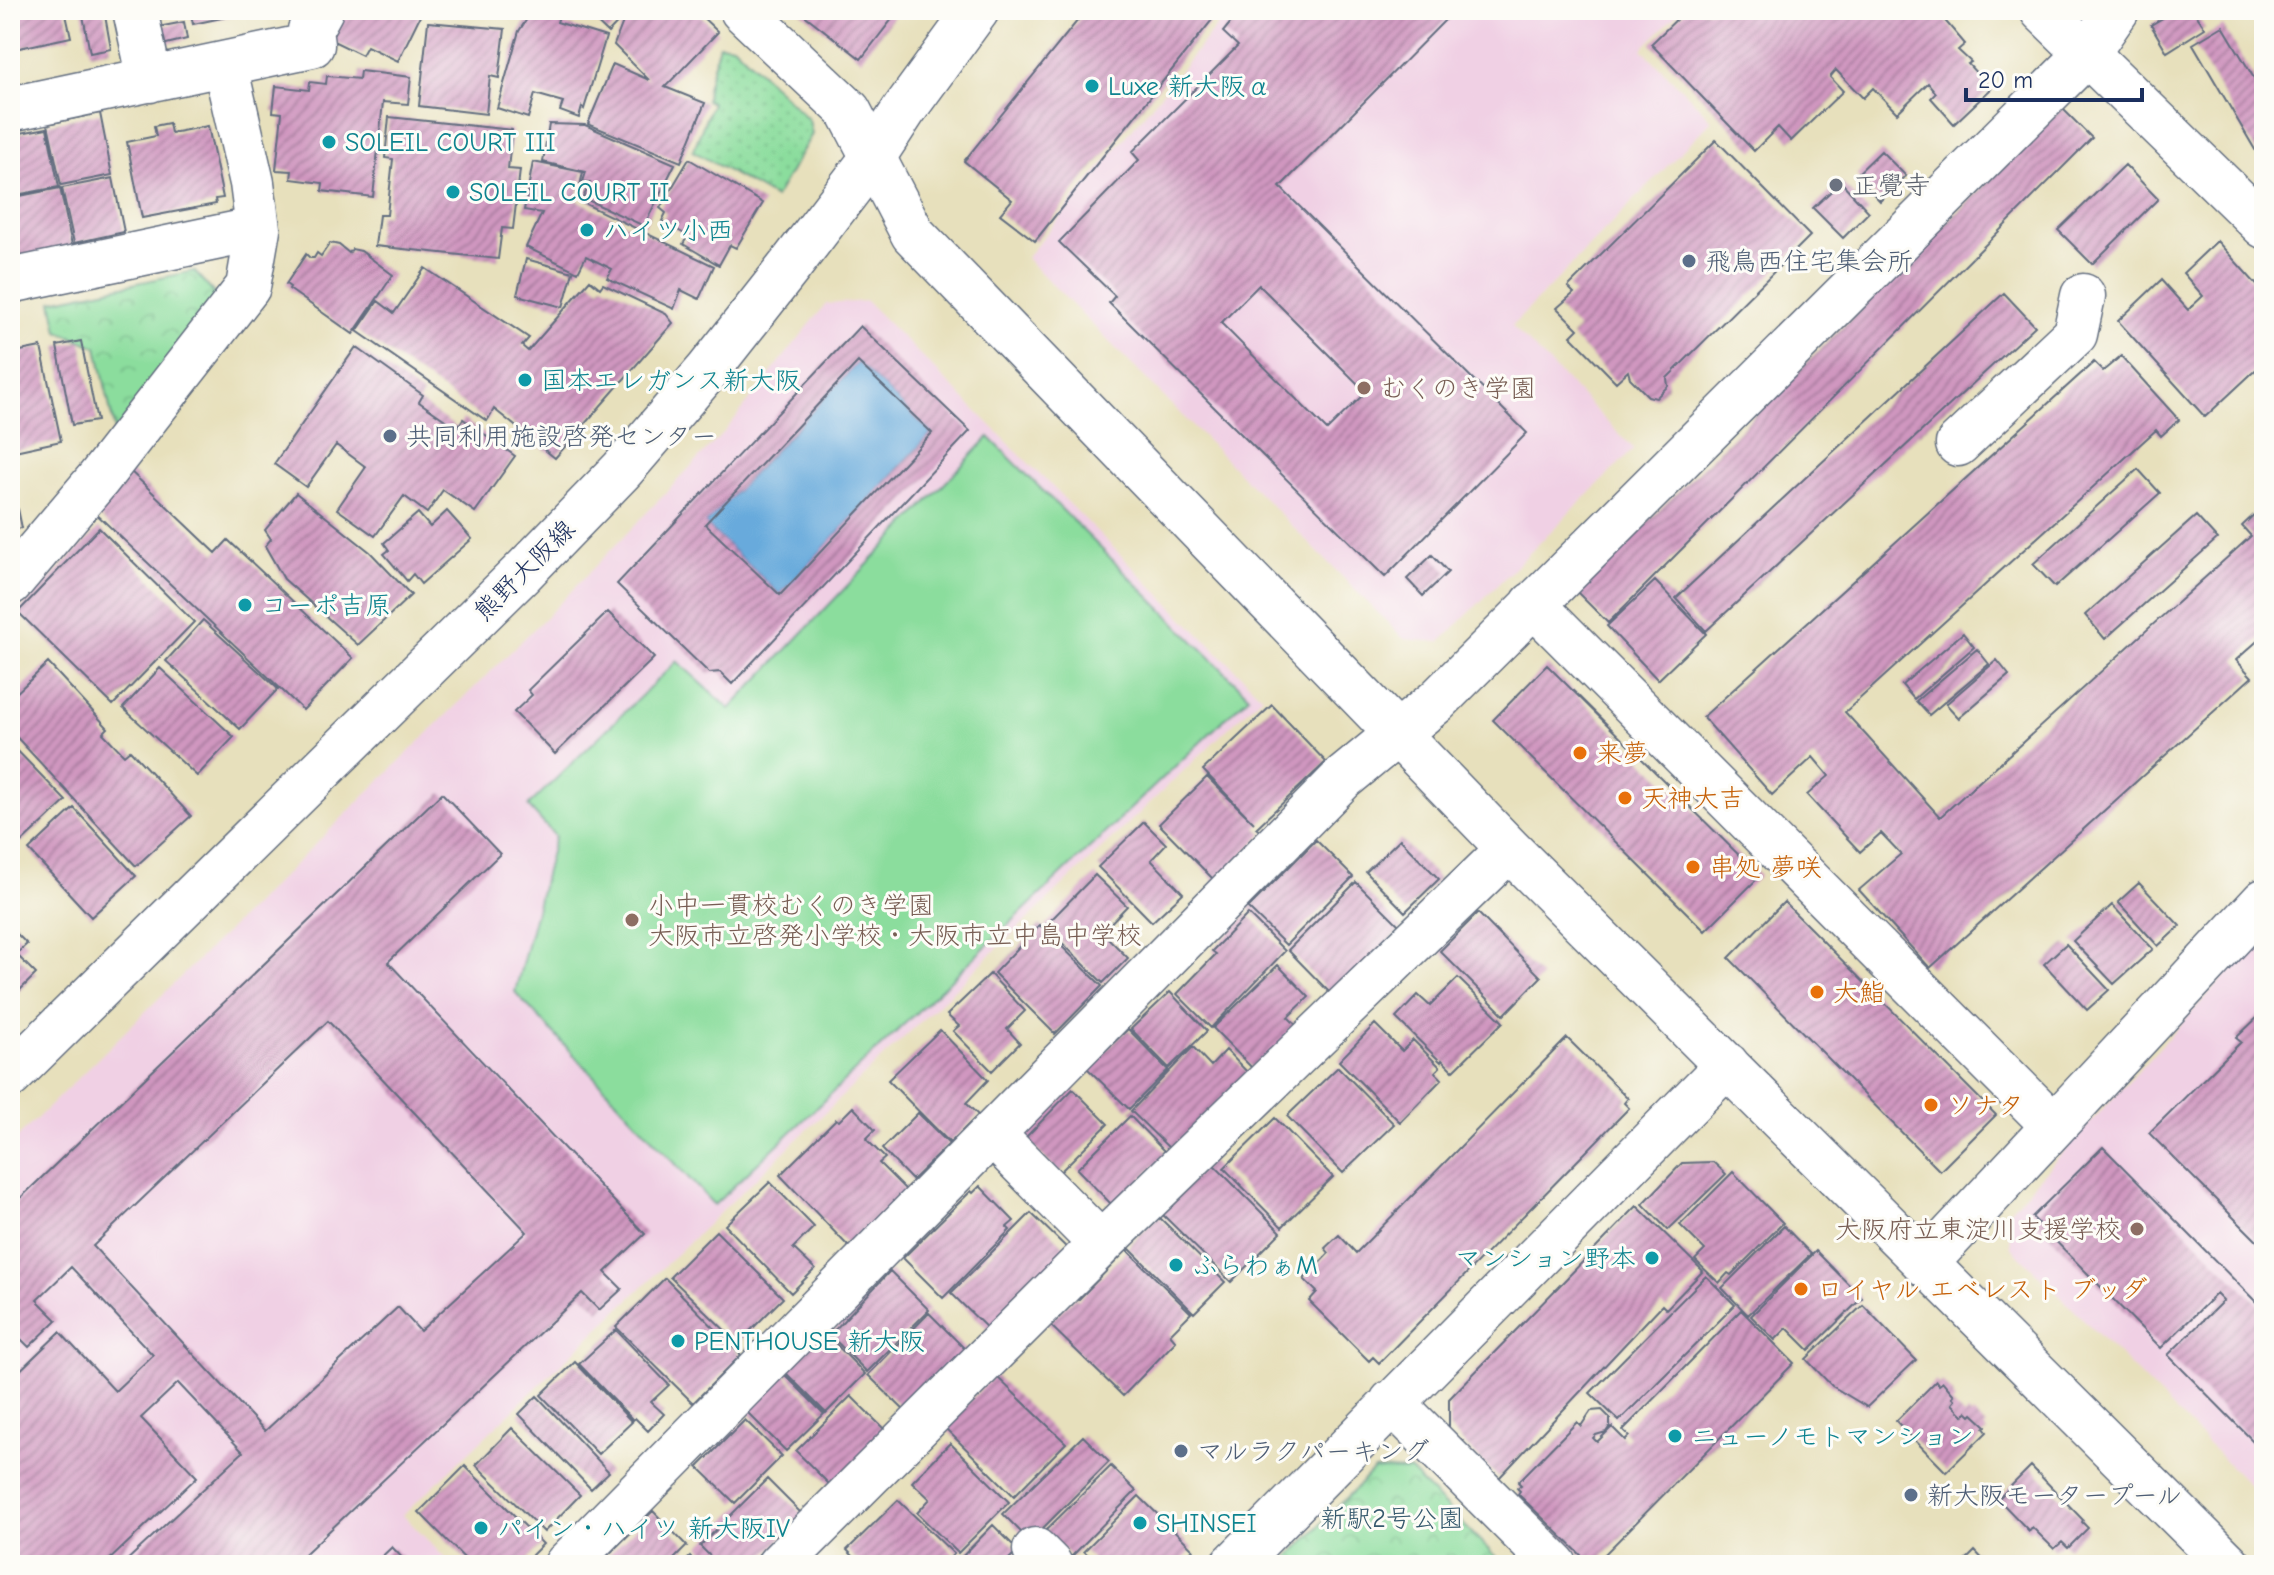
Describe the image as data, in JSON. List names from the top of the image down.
{
  "streets": {
    "street": ["熊野大阪線"]
  },
  "parks": ["新駅2号公園"],
  "places": [
    "Luxe 新大阪α",
    "SOLEIL COURT III",
    "正覺寺",
    "SOLEIL COURT II",
    "ハイツ小西",
    "飛鳥西住宅集会所",
    "国本エレガンス新大阪",
    "むくのき学園",
    "共同利用施設啓発センター",
    "コーポ吉原",
    "来夢",
    "天神大吉",
    "串処 夢咲",
    "小中一貫校むくのき学園 大阪市立啓発小学校・大阪市立中島中学校",
    "大鮨",
    "ソナタ",
    "大阪府立東淀川支援学校",
    "マンション野本",
    "ふらわぁM",
    "ロイヤル エベレスト ブッダ",
    "PENTHOUSE 新大阪",
    "ニューノモトマンション",
    "マルラクパーキング",
    "新大阪モータープール",
    "SHINSEI",
    "パイン・ハイツ 新大阪IV"
  ],
  "scale_bar": "20 m"
}
